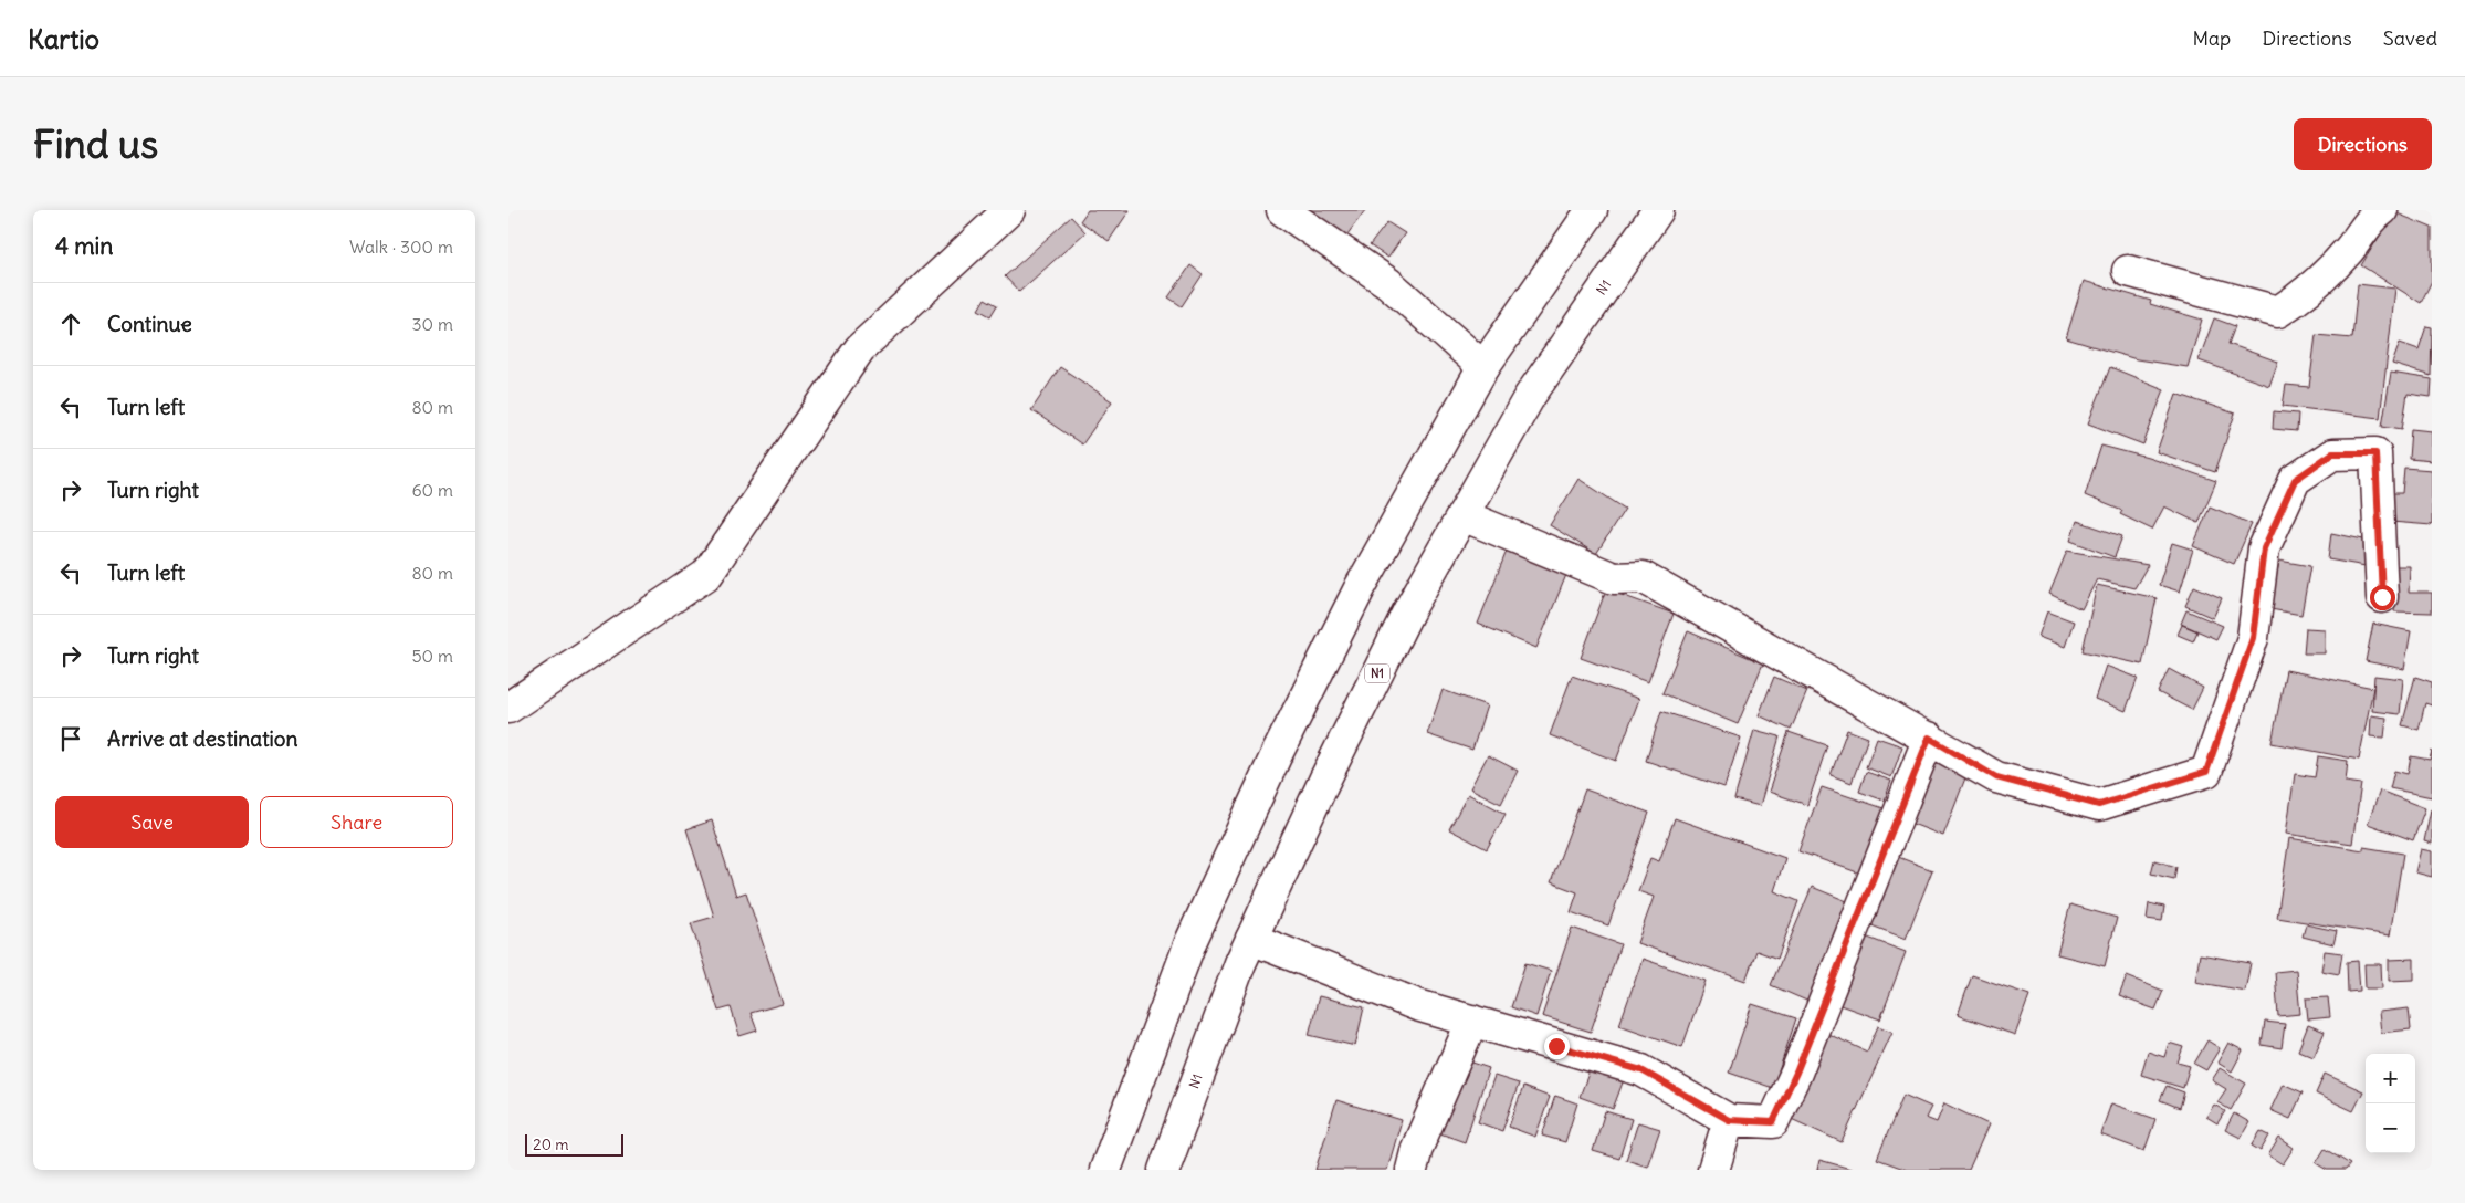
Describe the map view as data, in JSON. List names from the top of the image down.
{
  "streets": {
    "main road": ["N1"]
  },
  "scale_bar": "20 m",
  "page": {
    "header": "Kartio",
    "nav": ["Map", "Directions", "Saved"],
    "buttons": [
      "Directions",
      ["Save", "Share"]
    ],
    "title": "Find us",
    "heading": ["4 min", "Walk · 300 m"],
    "list": [
      ["Continue", "30 m"],
      ["Turn left", "80 m"],
      ["Turn right", "60 m"],
      ["Turn left", "80 m"],
      ["Turn right", "50 m"],
      "Arrive at destination"
    ],
    "map_buttons": ["+", "−"],
    "scale": "20 m"
  }
}
